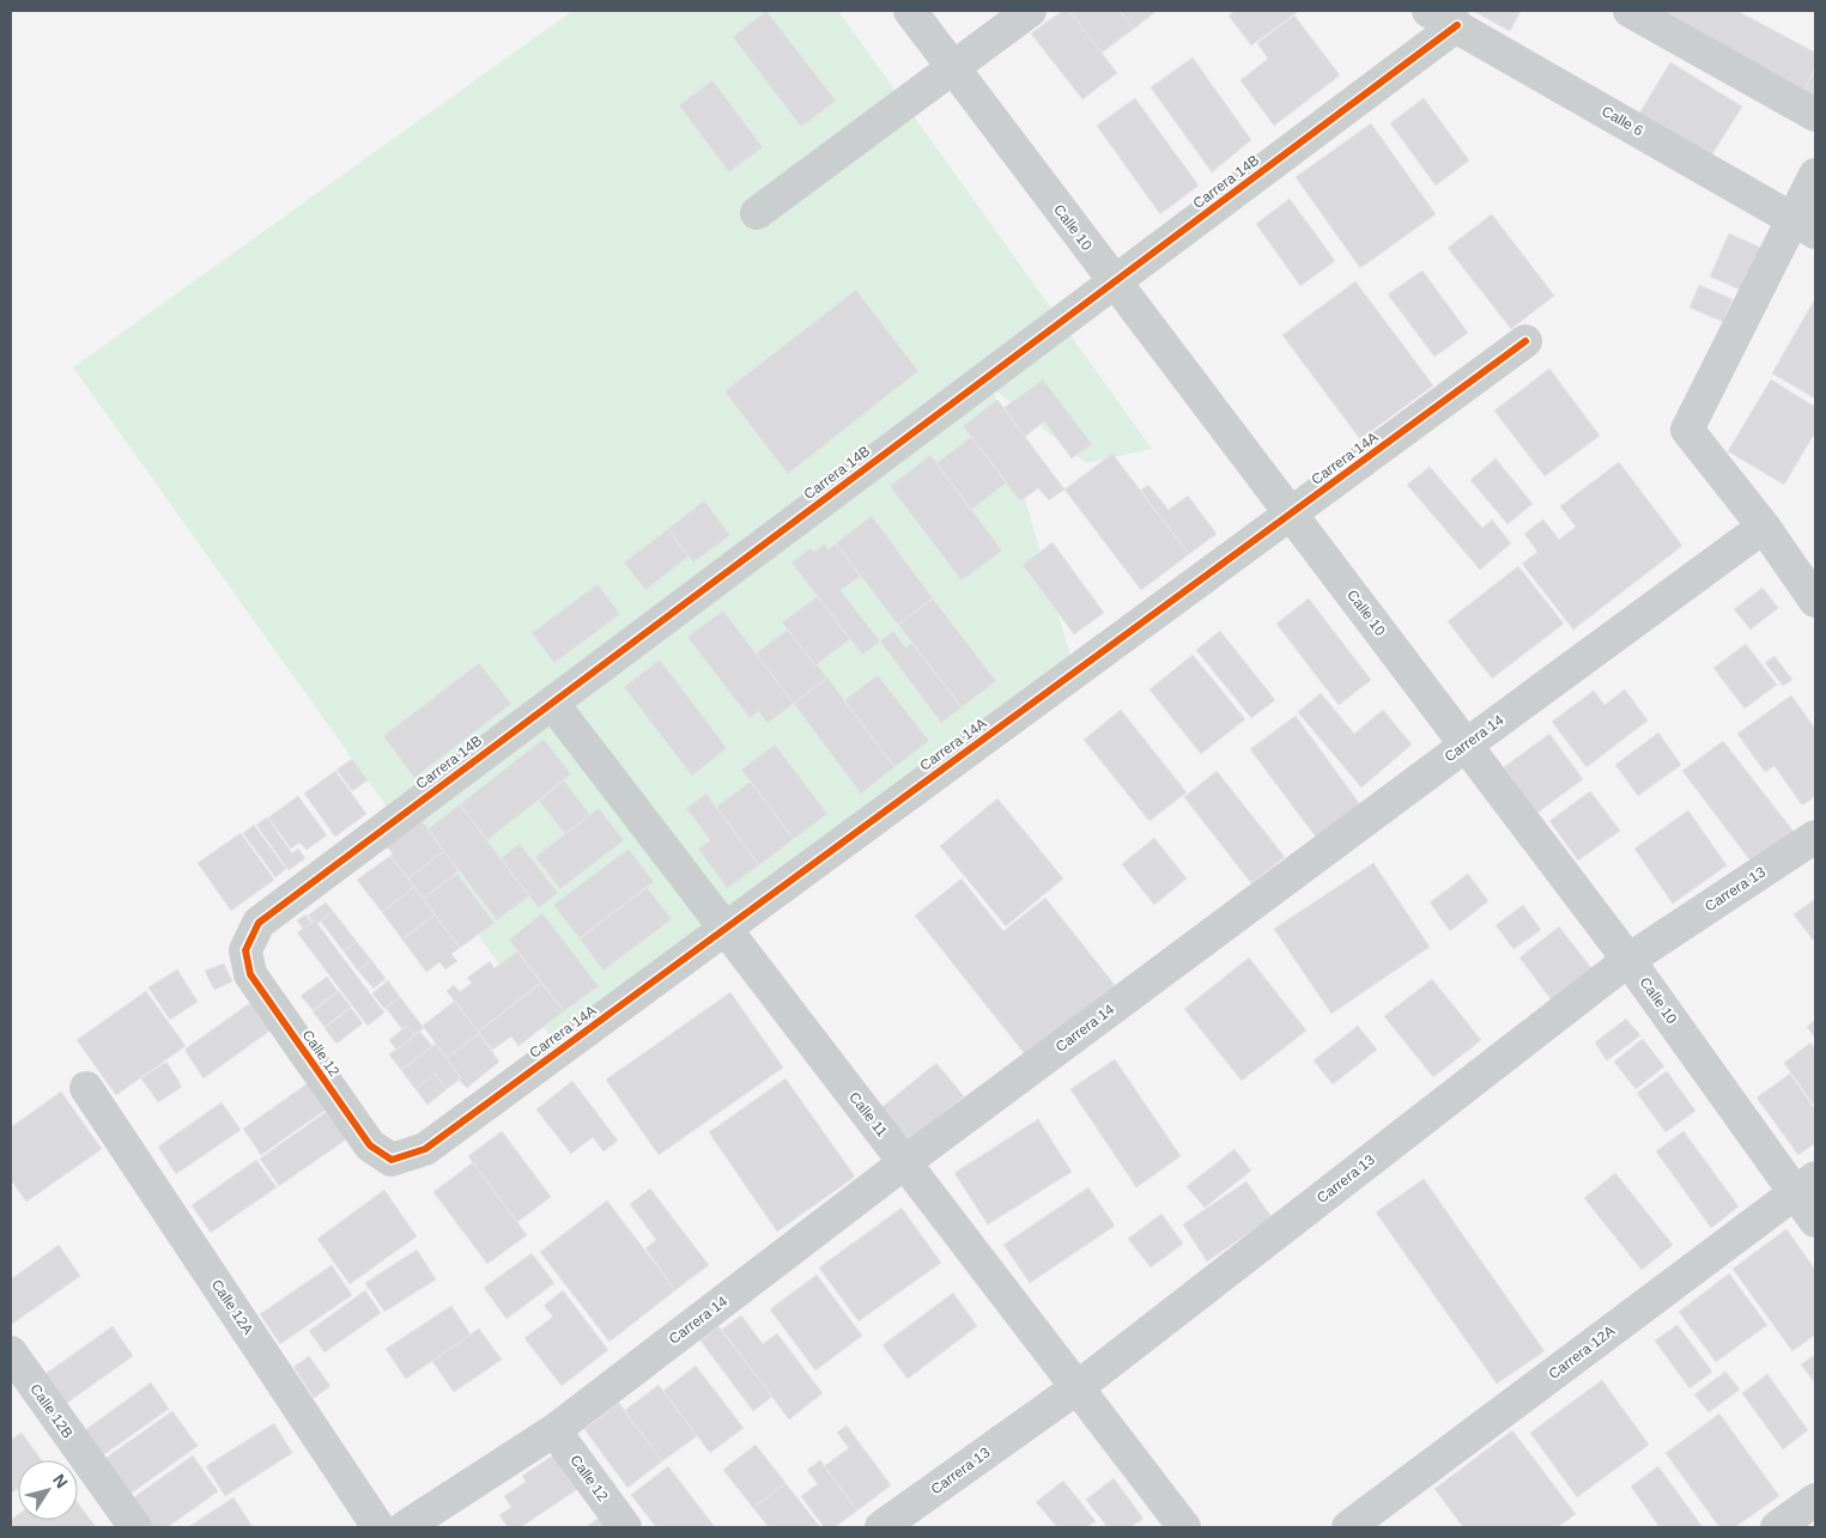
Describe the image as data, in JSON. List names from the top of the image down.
{
  "streets": {
    "street": [
      "Calle 6",
      "Carrera 14B",
      "Calle 10",
      "Carrera 14A",
      "Carrera 14",
      "Carrera 13",
      "Calle 12",
      "Calle 11",
      "Calle 12A",
      "Carrera 12A",
      "Calle 12B"
    ]
  },
  "crossings": [
    ["Calle 6", "Carrera 14B"],
    ["Carrera 14B", "Calle 10"],
    ["Carrera 14B", "Calle 12"],
    ["Carrera 14B", "Calle 11"],
    ["Calle 10", "Carrera 14A"],
    ["Calle 10", "Carrera 14"],
    ["Calle 10", "Carrera 13"],
    ["Calle 10", "Carrera 12A"],
    ["Carrera 14A", "Calle 12"],
    ["Carrera 14A", "Calle 11"],
    ["Carrera 14", "Calle 12"],
    ["Carrera 14", "Calle 11"],
    ["Carrera 13", "Calle 11"]
  ],
  "north": "top right"
}
